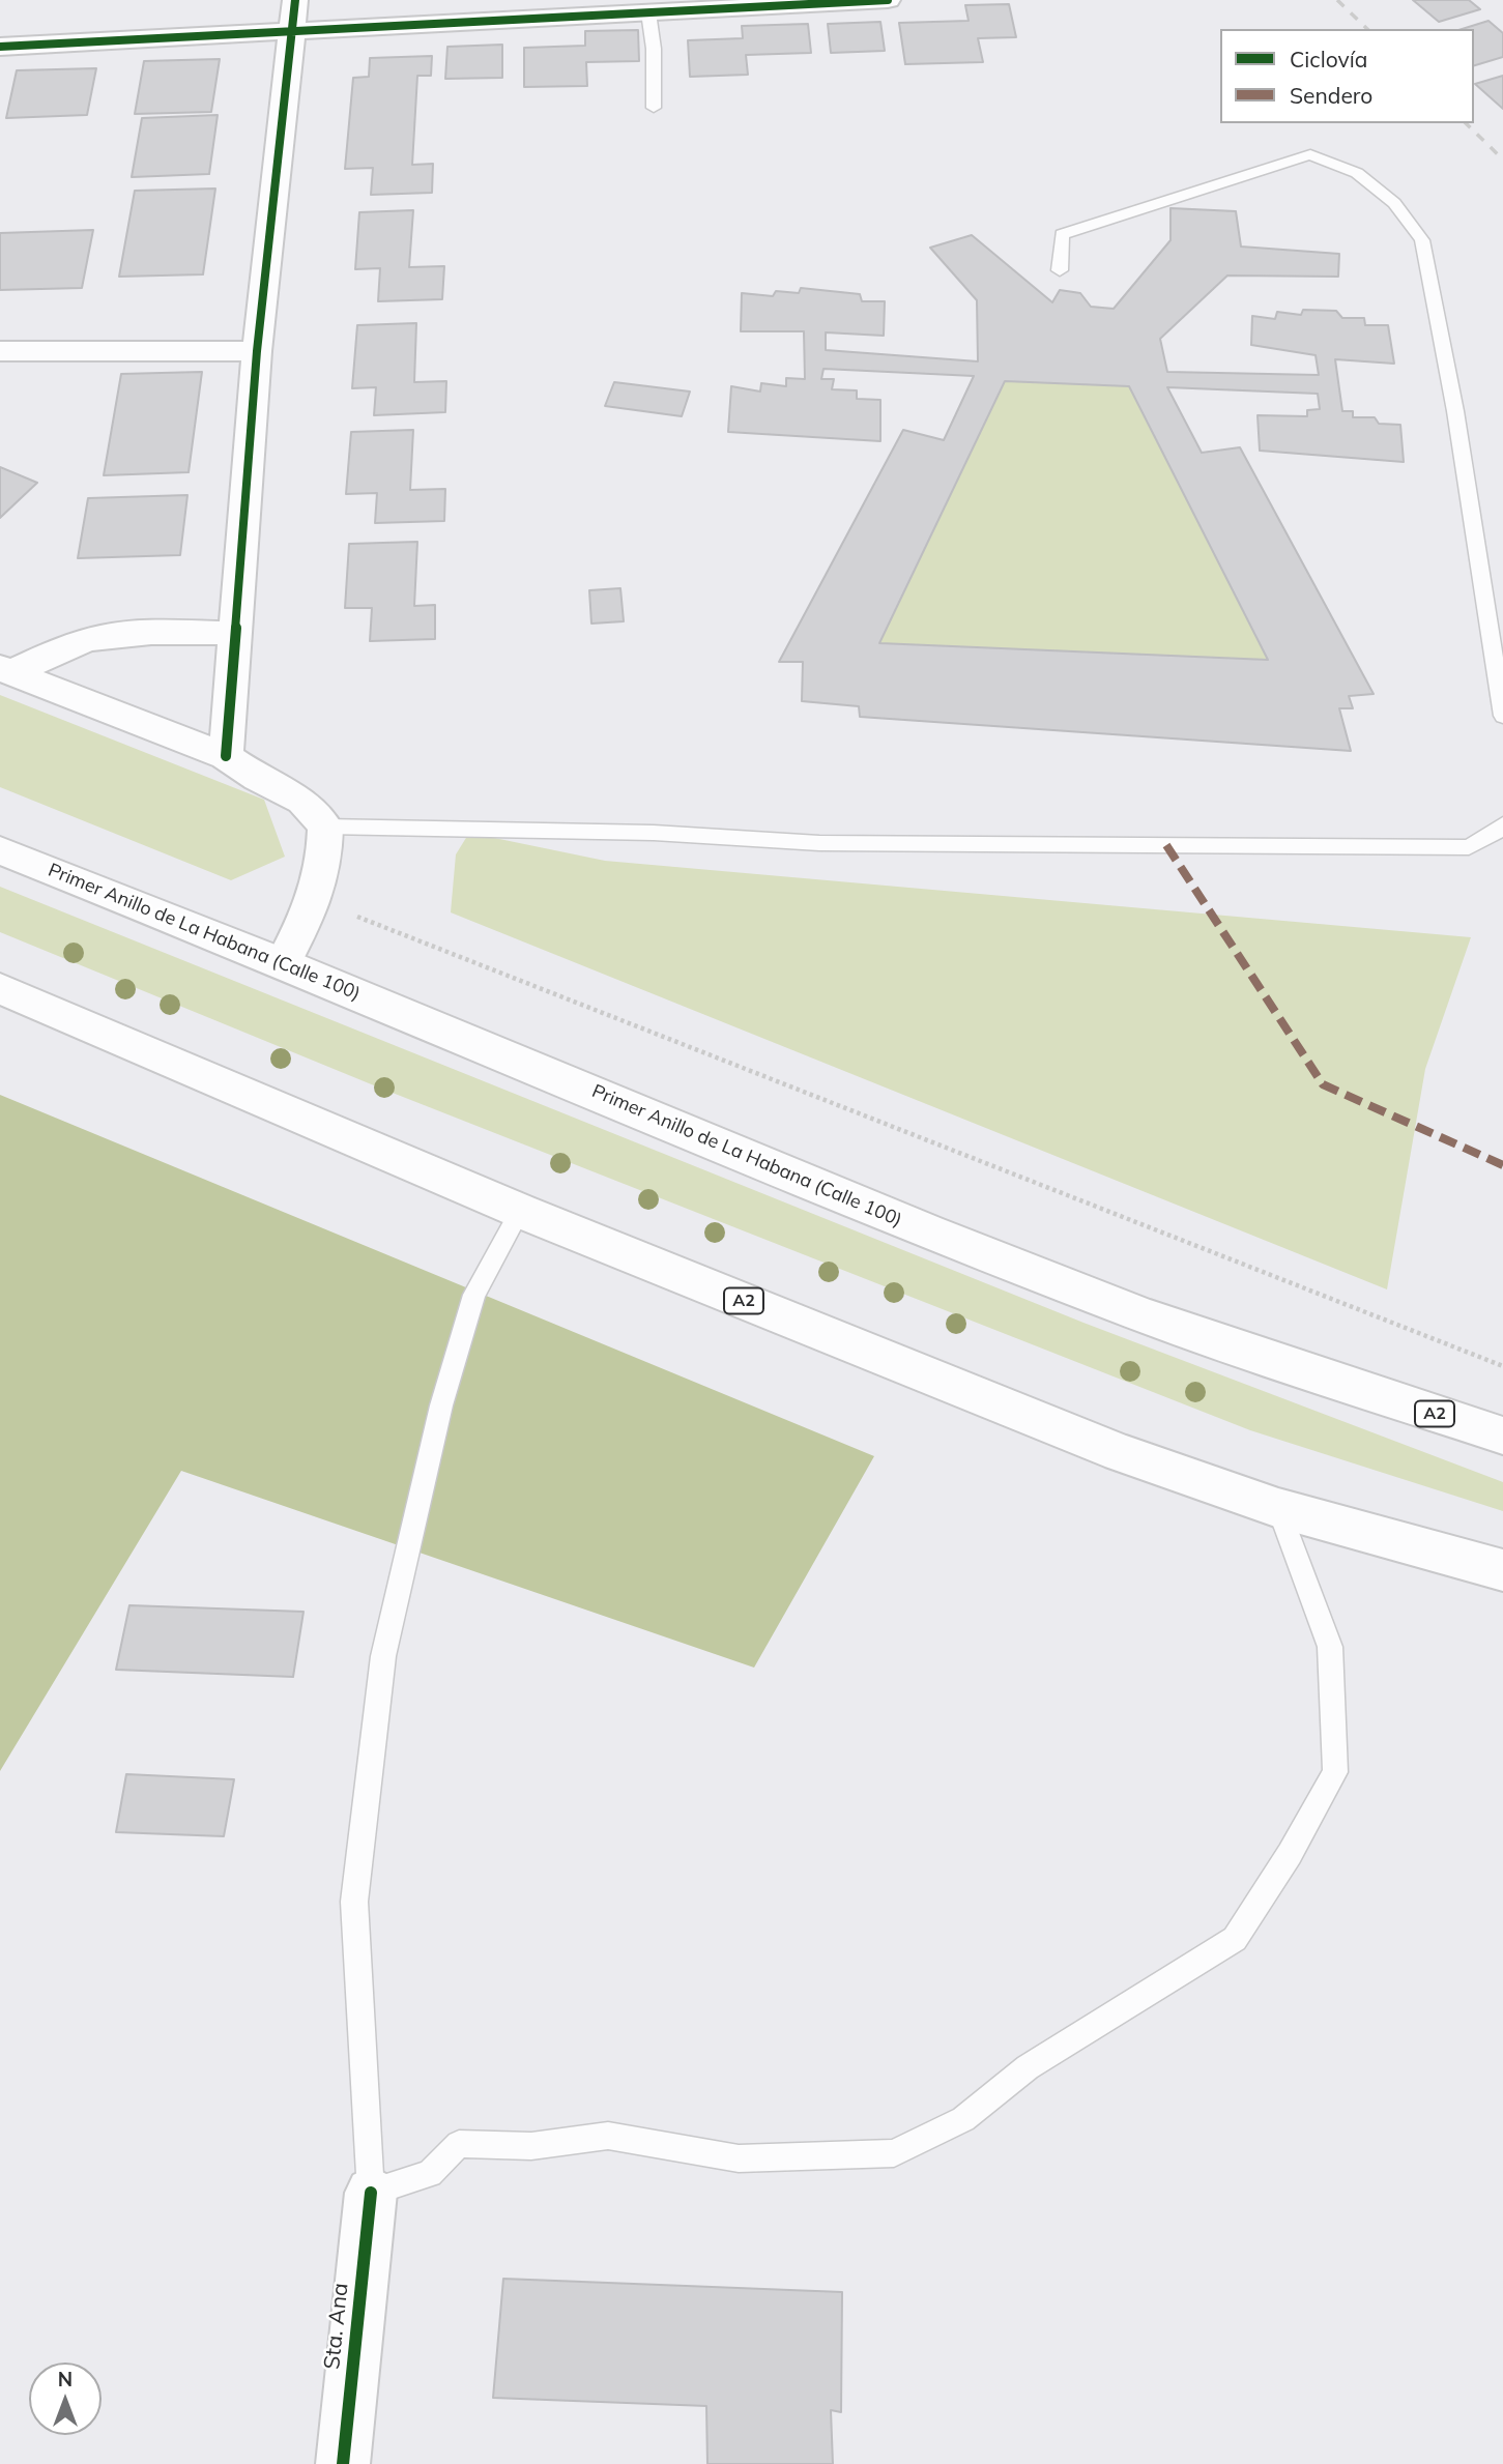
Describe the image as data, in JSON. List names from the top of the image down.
{
  "streets": {
    "main road": ["Primer Anillo de La Habana (Calle 100)", "A2", "Sta. Ana"]
  },
  "legend": ["Ciclovía", "Sendero"],
  "north": "top"
}
